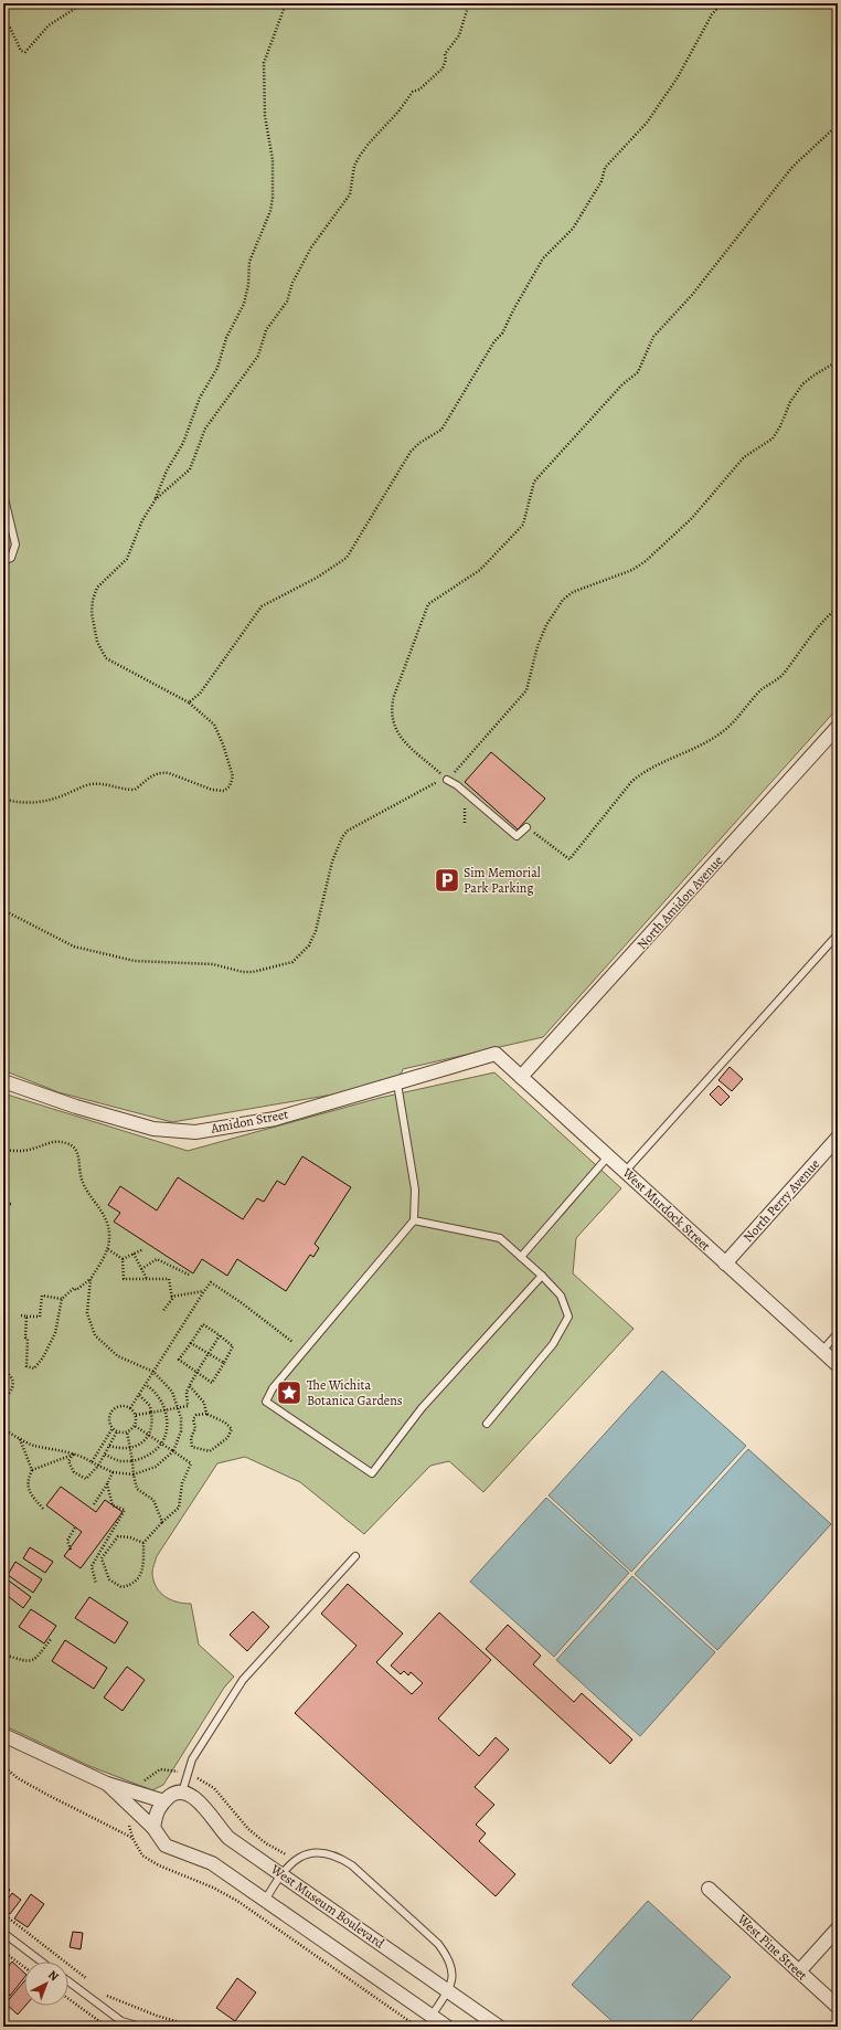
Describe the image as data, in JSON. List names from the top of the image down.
{
  "streets": {
    "street": [
      "North Amidon Avenue",
      "Amidon Street",
      "North Perry Avenue",
      "West Murdock Street",
      "West Museum Boulevard",
      "West Pine Street"
    ]
  },
  "crossings": [
    ["North Amidon Avenue", "West Murdock Street"],
    ["Amidon Street", "West Murdock Street"],
    ["North Perry Avenue", "West Murdock Street"]
  ],
  "places": {
    "parking": ["Sim Memorial Park Parking"],
    "place": ["The Wichita Botanica Gardens"]
  },
  "north": "top right"
}
